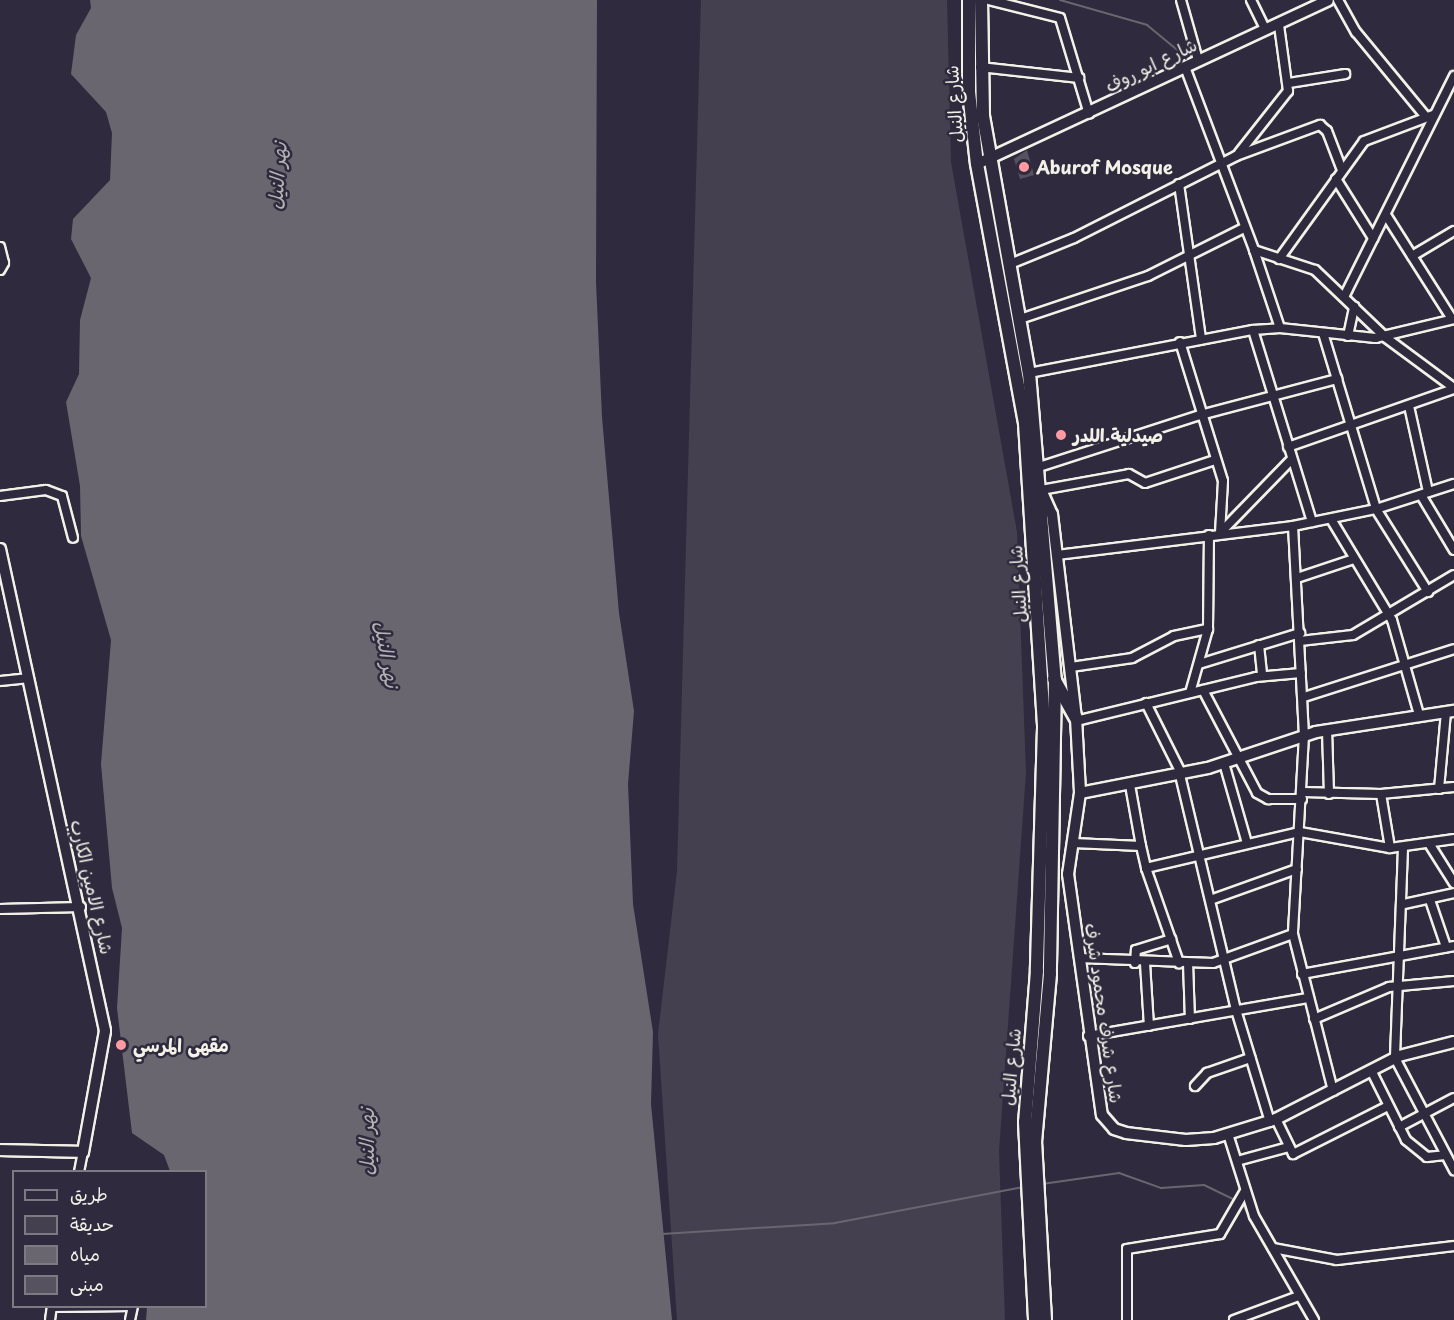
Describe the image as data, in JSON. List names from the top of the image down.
{
  "streets": {
    "main road": ["شارع النيل"],
    "street": ["شارع ابو روف", "شارع الامين الكارب", "شارع شرف محمود شرف"]
  },
  "crossings": [
    ["شارع ابو روف", "شارع النيل"],
    ["شارع النيل", "شارع شرف محمود شرف"]
  ],
  "water": ["نهر النيل"],
  "places": ["Aburof Mosque", "صيدلية اللدر", "مقهى المرسي"],
  "legend": [
    "طريق",
    "حديقة",
    "مياه",
    "مبنى"
  ]
}
